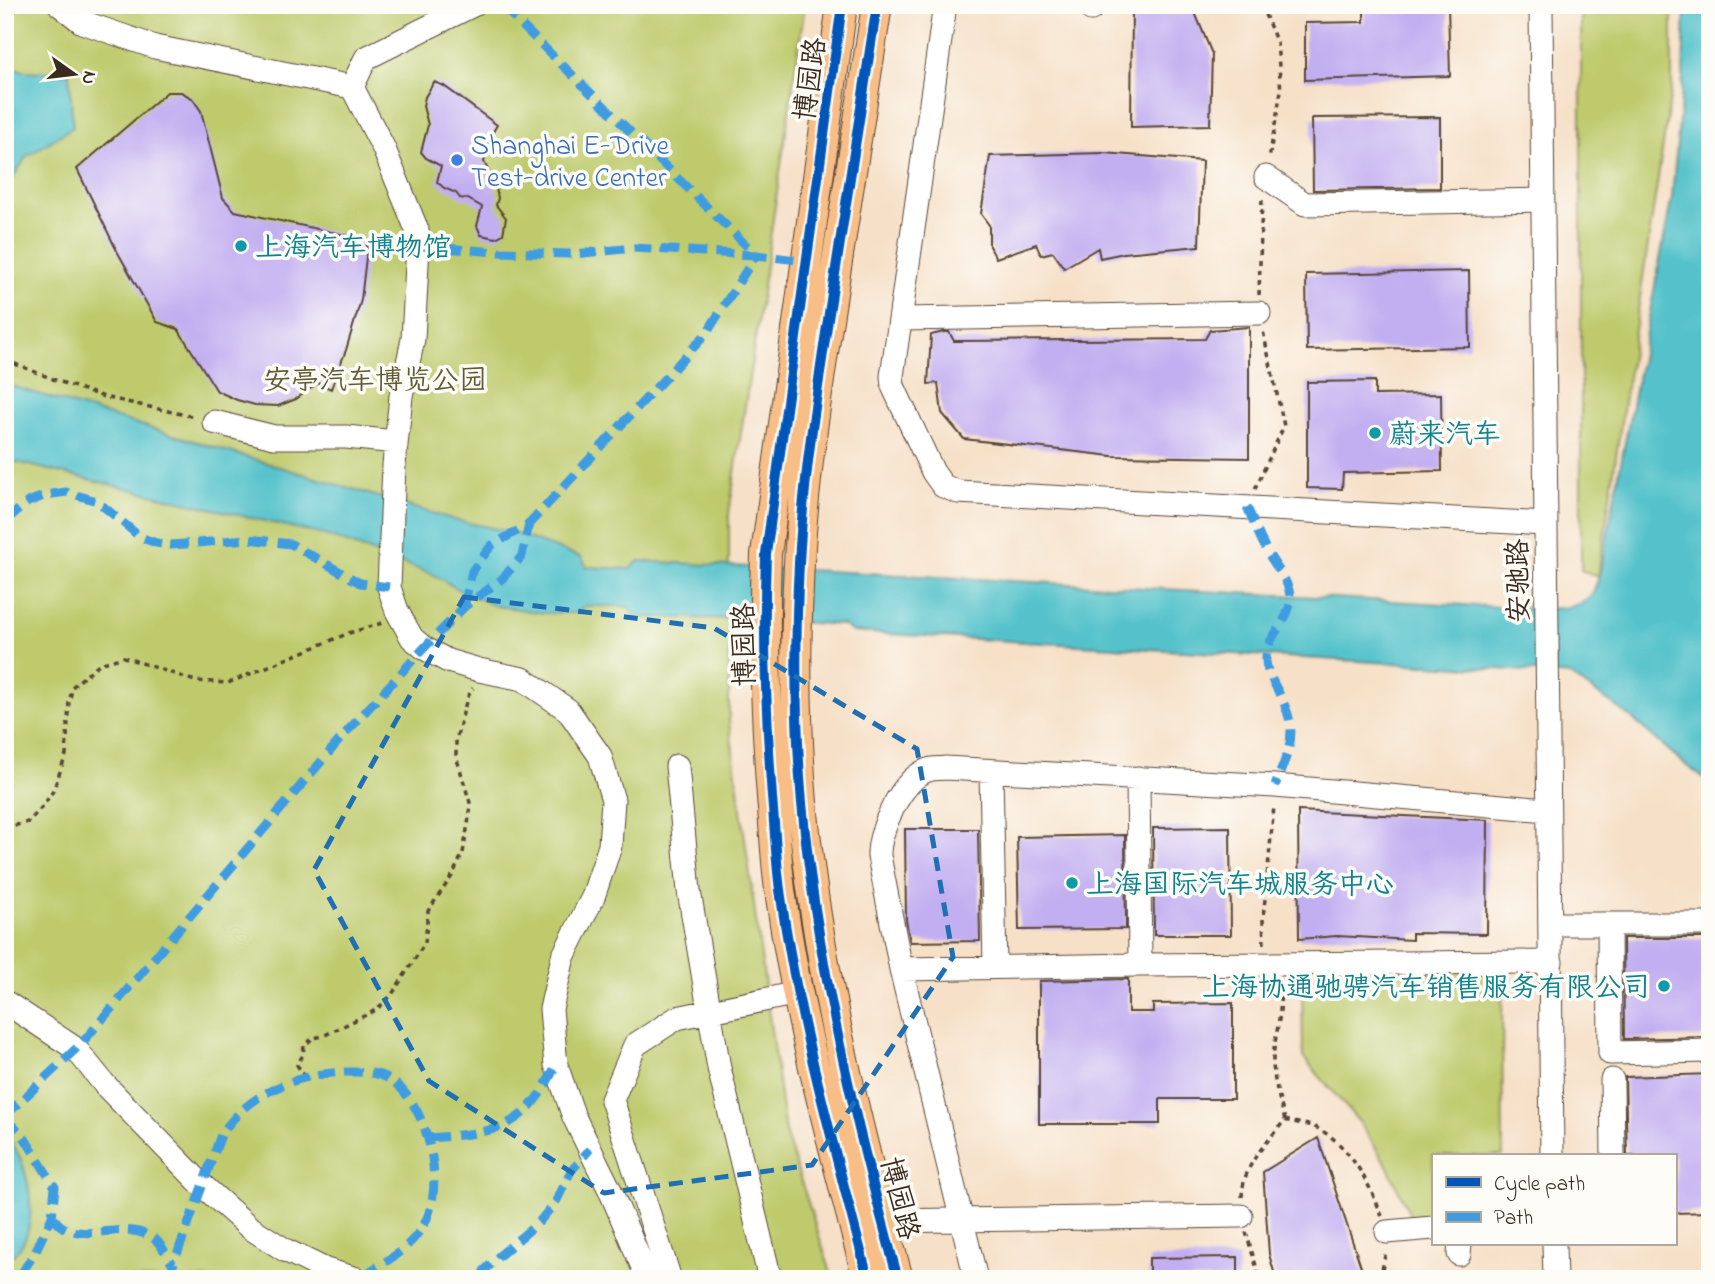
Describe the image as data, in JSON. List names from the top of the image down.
{
  "streets": {
    "main road": ["博园路"],
    "street": ["安驰路"]
  },
  "parks": ["安亭汽车博览公园"],
  "places": [
    "Shanghai E-Drive Test-drive Center",
    "上海汽车博物馆",
    "蔚来汽车",
    "上海国际汽车城服务中心",
    "上海协通驰骋汽车销售服务有限公司"
  ],
  "legend": ["Cycle path", "Path"],
  "north": "right"
}
